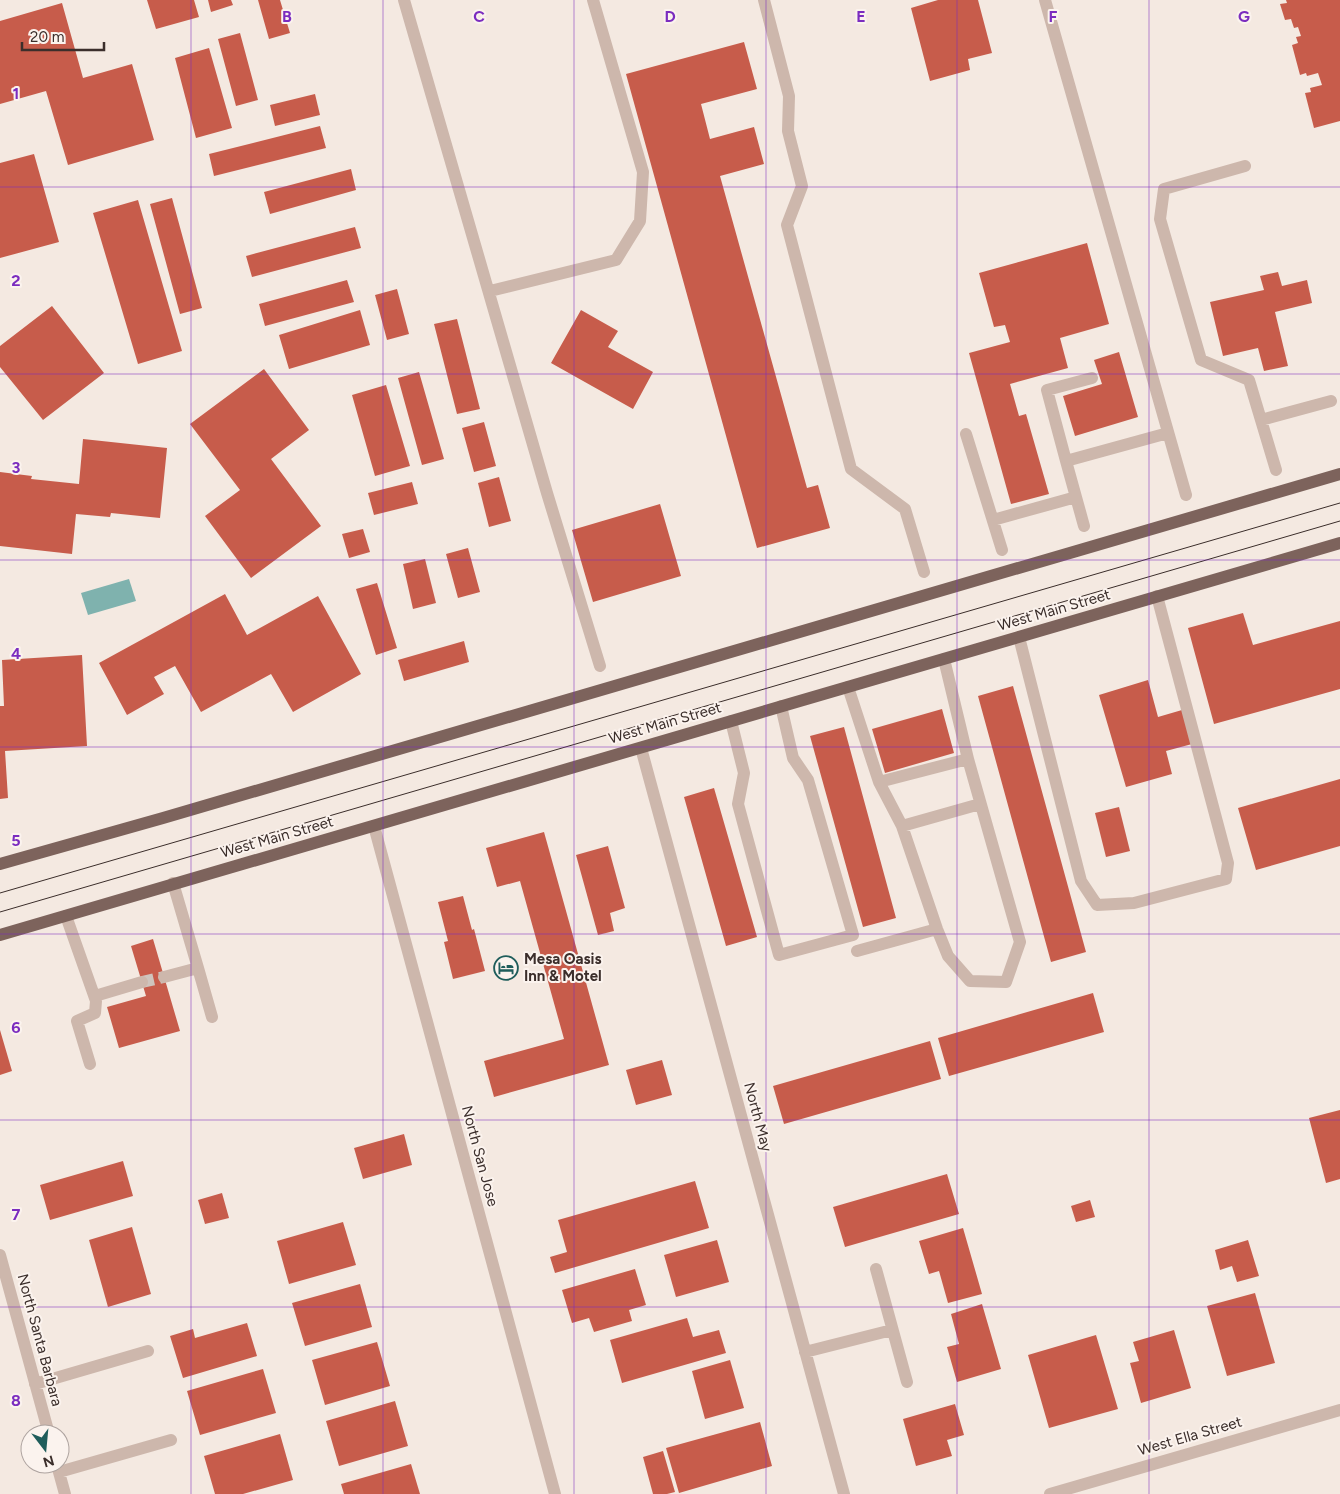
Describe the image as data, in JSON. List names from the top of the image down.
{
  "streets": {
    "main road": ["West Main Street"],
    "street": [
      "North May",
      "North San Jose",
      "North Santa Barbara",
      "West Ella Street"
    ]
  },
  "crossings": [
    ["West Main Street", "North May"],
    ["West Main Street", "North San Jose"]
  ],
  "places": {
    "hotel": ["Mesa Oasis Inn & Motel"]
  },
  "scale_bar": "20 m",
  "north": "bottom",
  "grid": {
    "columns": [
      "B",
      "C",
      "D",
      "E",
      "F",
      "G"
    ],
    "rows": [
      "1",
      "2",
      "3",
      "4",
      "5",
      "6",
      "7",
      "8"
    ]
  }
}
